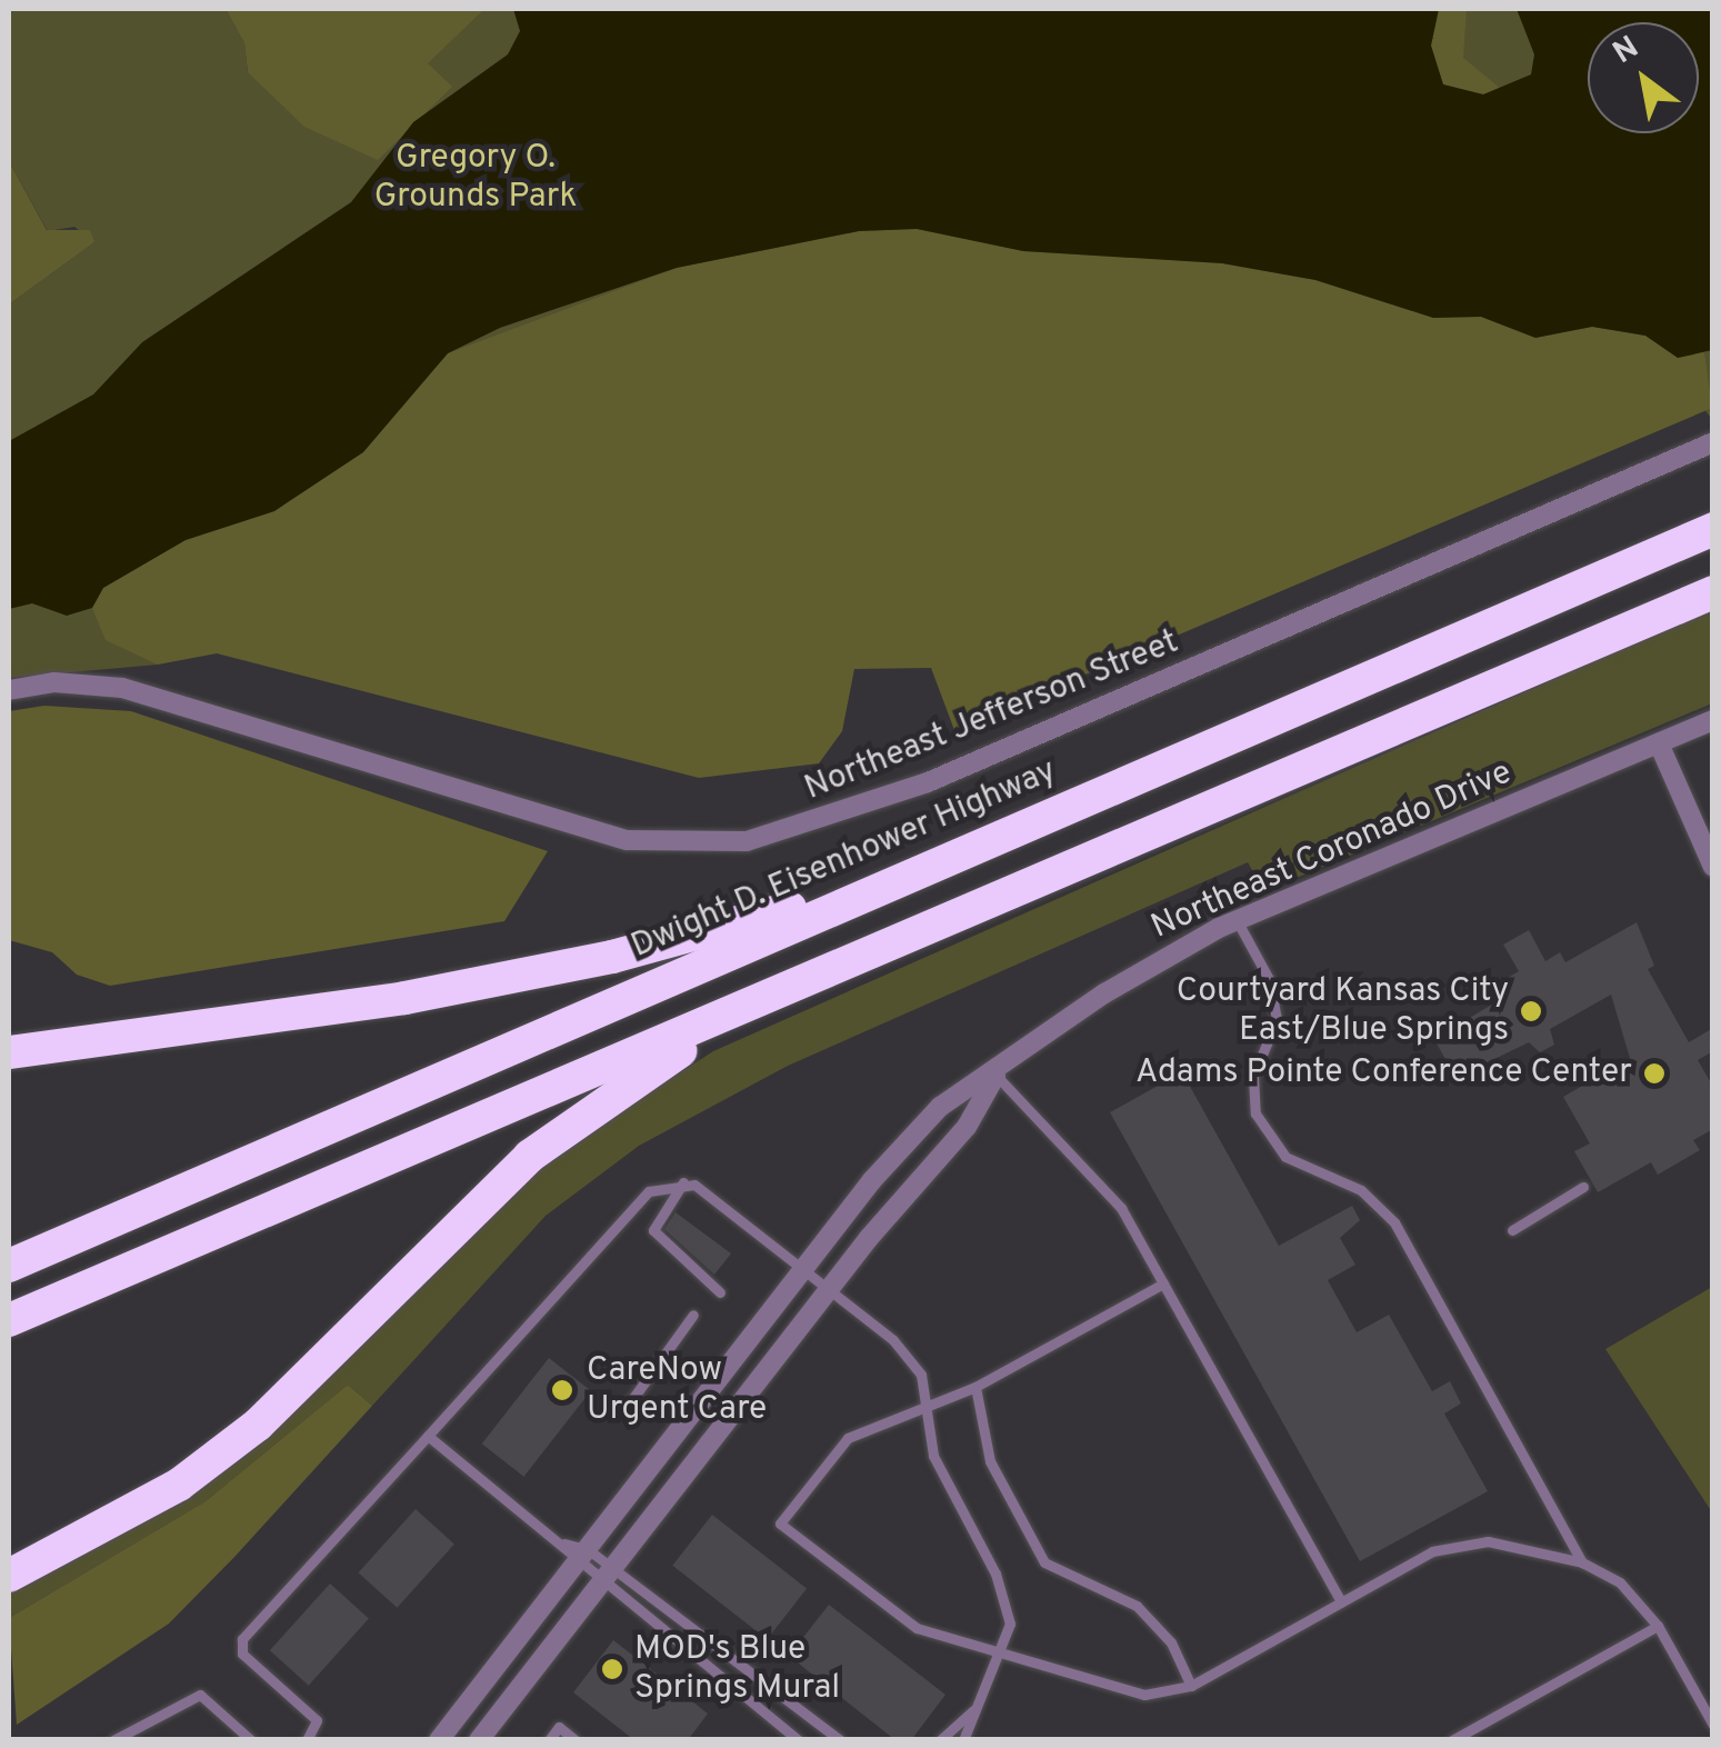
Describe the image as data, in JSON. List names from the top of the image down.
{
  "streets": {
    "highway": ["Dwight D. Eisenhower Highway"],
    "street": ["Northeast Jefferson Street", "Northeast Coronado Drive"]
  },
  "parks": ["Gregory O. Grounds Park"],
  "places": [
    "Courtyard Kansas City East/Blue Springs",
    "Adams Pointe Conference Center",
    "CareNow Urgent Care",
    "MOD's Blue Springs Mural"
  ],
  "north": "top left"
}
